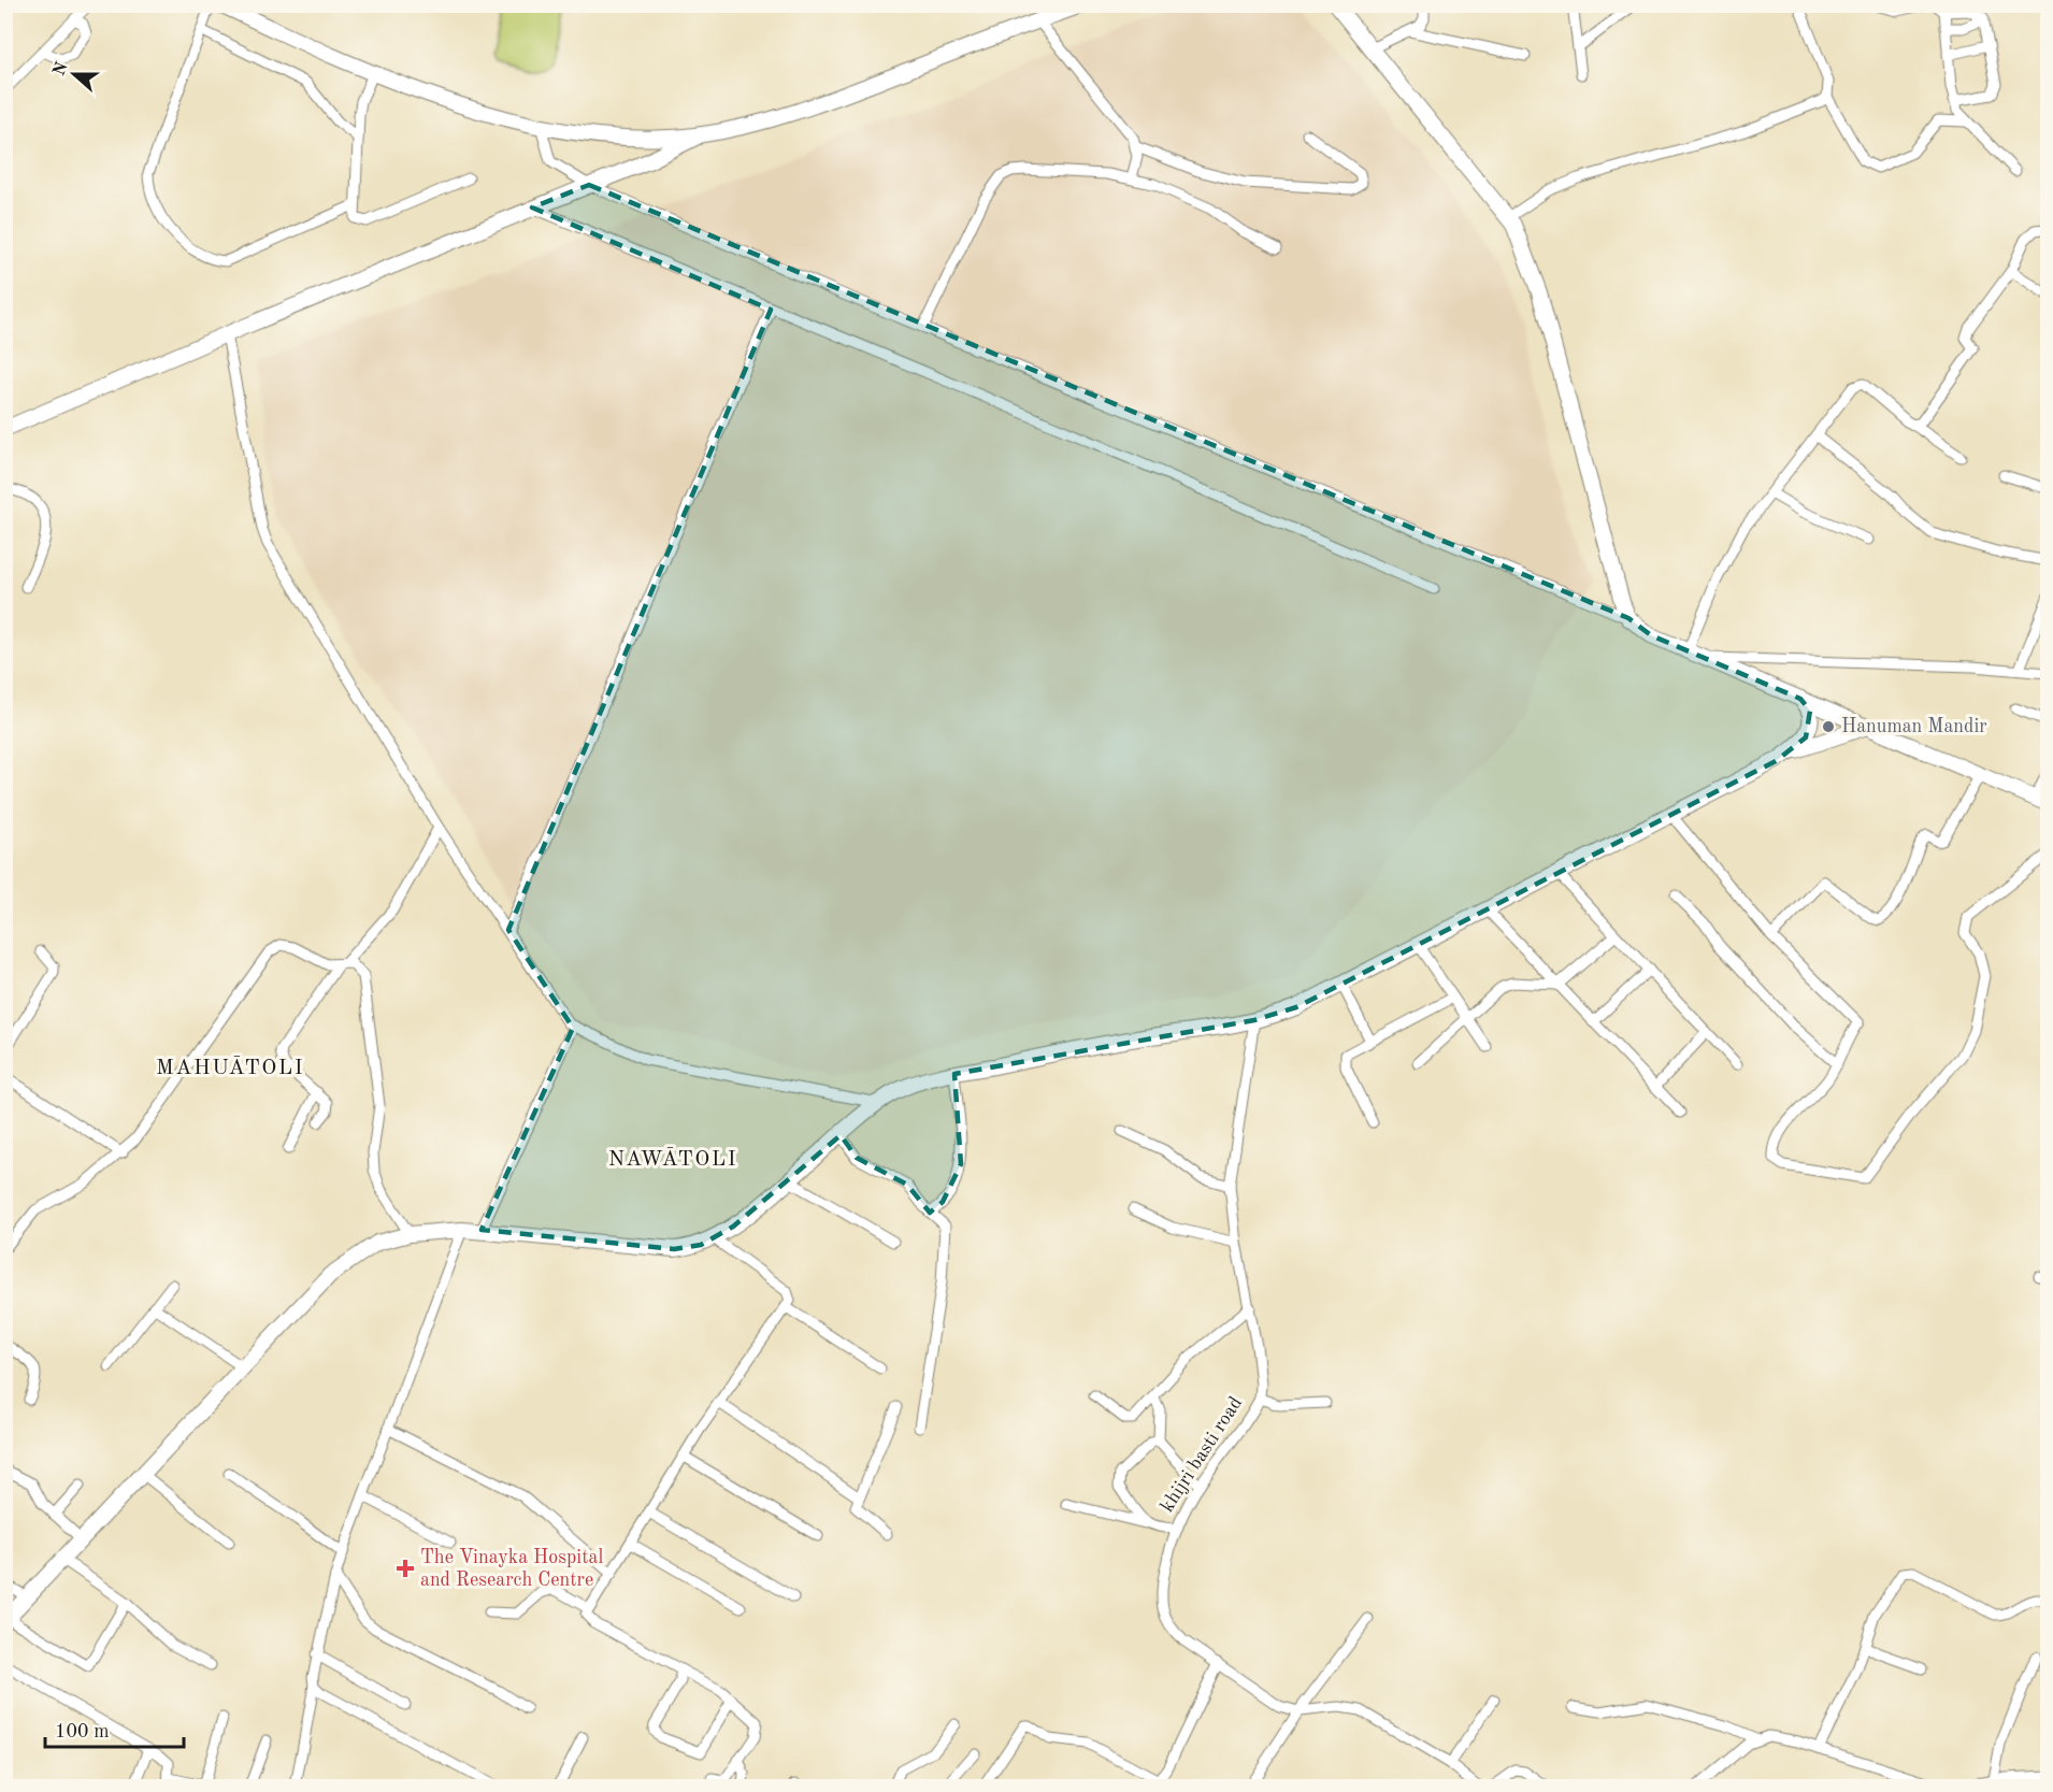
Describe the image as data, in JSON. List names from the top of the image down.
{
  "streets": {
    "street": ["khijri basti road"]
  },
  "districts": ["MAHUĀTOLI", "NAWĀTOLI"],
  "places": {
    "other": ["Hanuman Mandir"],
    "health": ["The Vinayka Hospital and Research Centre"]
  },
  "scale_bar": "100 m",
  "north": "left"
}
